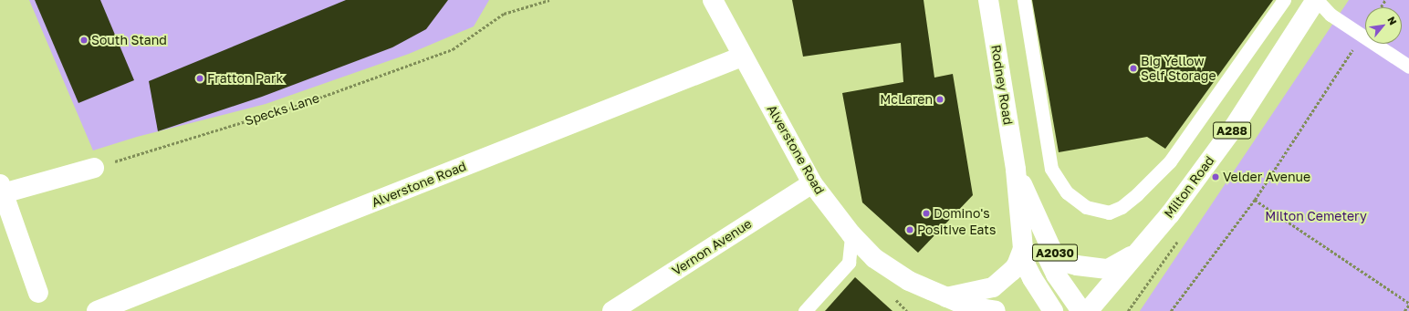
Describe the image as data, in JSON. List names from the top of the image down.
{
  "streets": {
    "street": [
      "Rodney Road",
      "A288",
      "Alverstone Road",
      "Milton Road",
      "Vernon Avenue",
      "A2030"
    ],
    "path": ["Specks Lane"]
  },
  "crossings": [
    ["Rodney Road", "Milton Road"],
    ["Alverstone Road", "Vernon Avenue"]
  ],
  "parks": ["Milton Cemetery"],
  "places": [
    "South Stand",
    "Big Yellow Self Storage",
    "Fratton Park",
    "McLaren",
    "Velder Avenue",
    "Domino's",
    "Positive Eats"
  ],
  "north": "top right"
}
